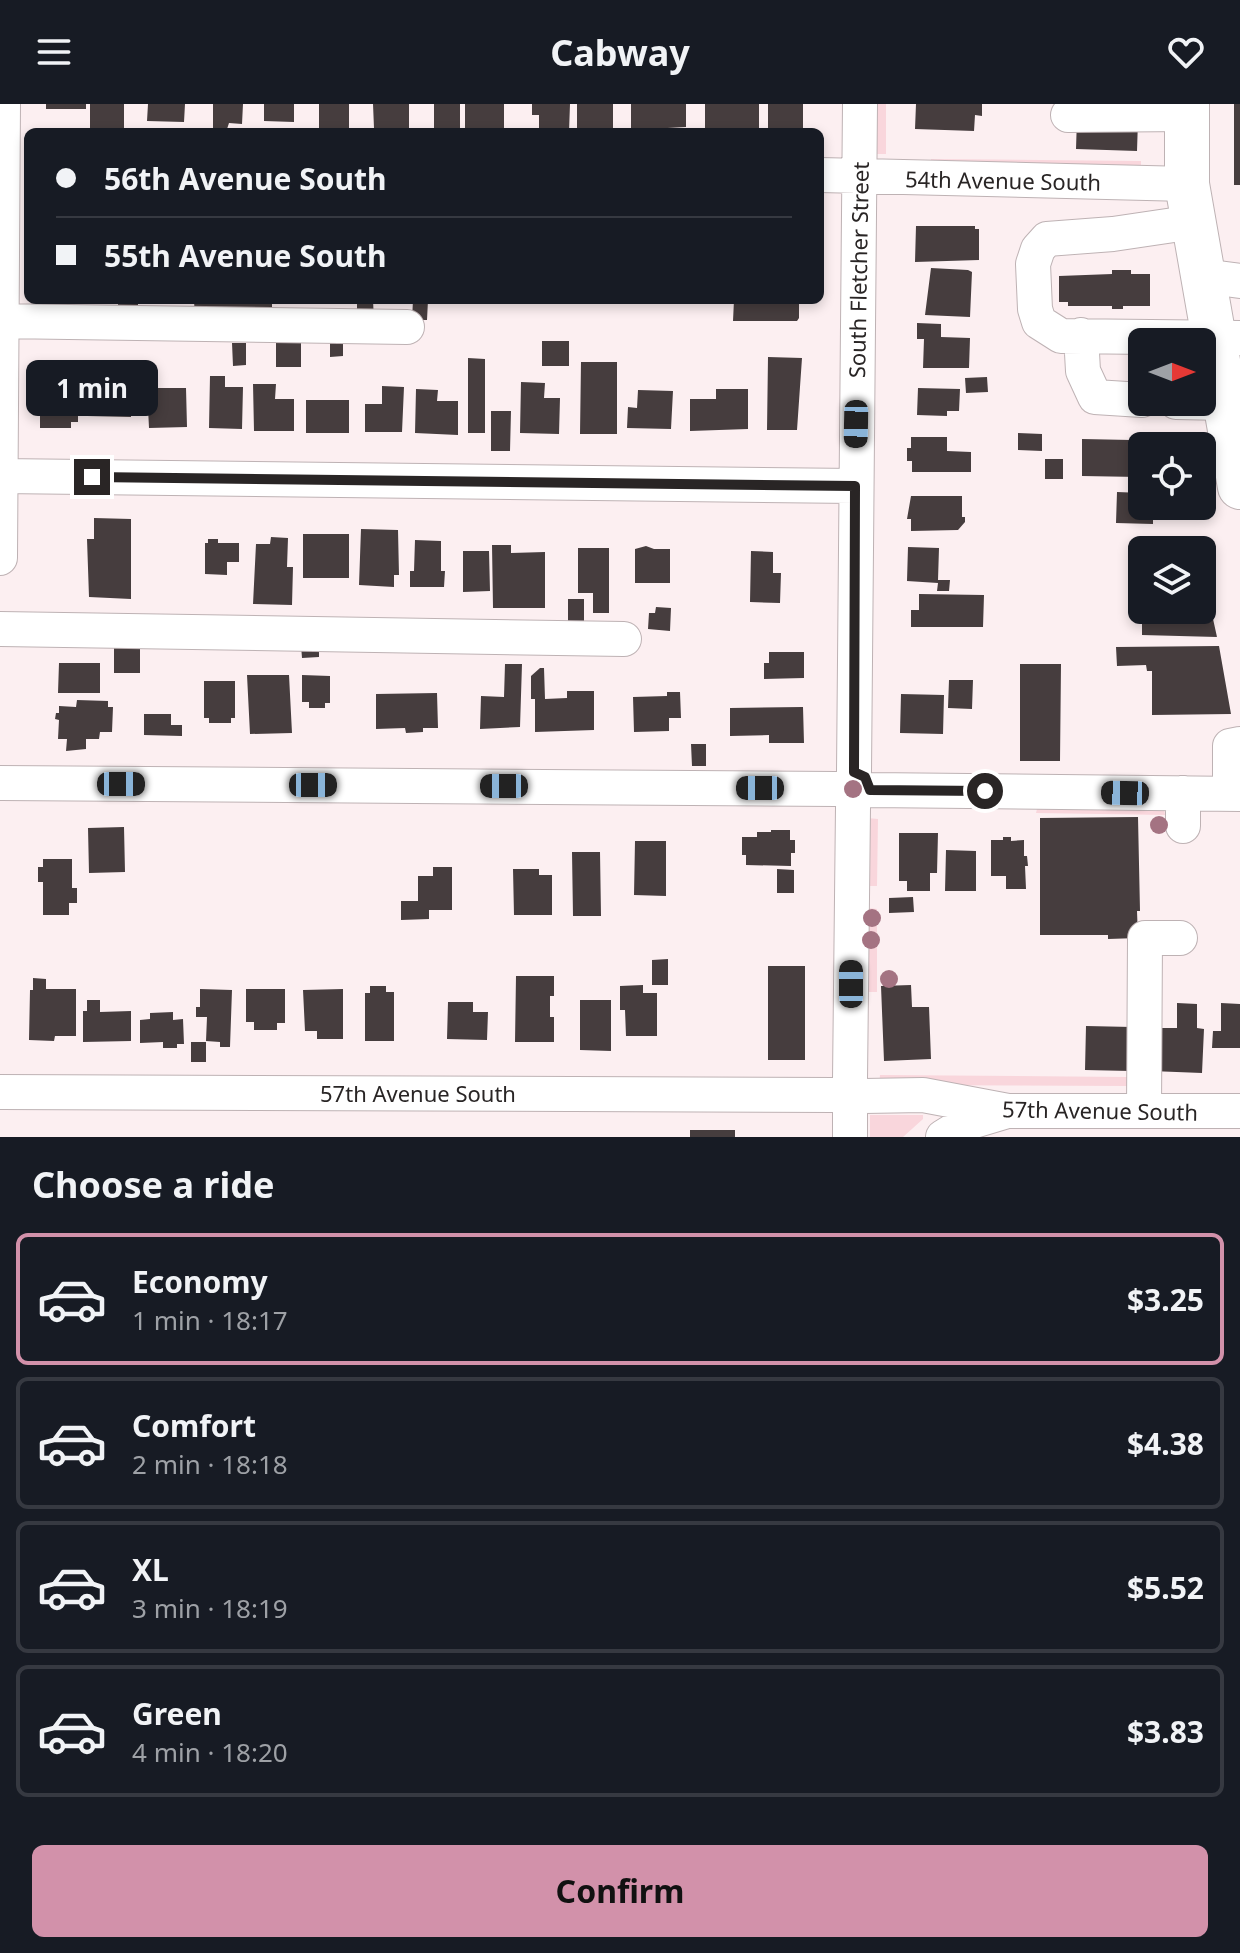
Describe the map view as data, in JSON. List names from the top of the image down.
{
  "streets": {
    "street": ["54th Avenue South", "South Fletcher Street", "57th Avenue South"]
  },
  "crossings": [
    ["54th Avenue South", "South Fletcher Street"],
    ["South Fletcher Street", "57th Avenue South"]
  ],
  "north": "right",
  "page": {
    "header": "Cabway",
    "banner": ["56th Avenue South", "55th Avenue South"],
    "bubble": "1 min",
    "heading": "Choose a ride",
    "list": [
      {
        "name": "Economy",
        "note": "1 min · 18:17",
        "value": "$3.25"
      },
      {
        "name": "Comfort",
        "note": "2 min · 18:18",
        "value": "$4.38"
      },
      {
        "name": "XL",
        "note": "3 min · 18:19",
        "value": "$5.52"
      },
      {
        "name": "Green",
        "note": "4 min · 18:20",
        "value": "$3.83"
      }
    ],
    "buttons": "Confirm"
  }
}
